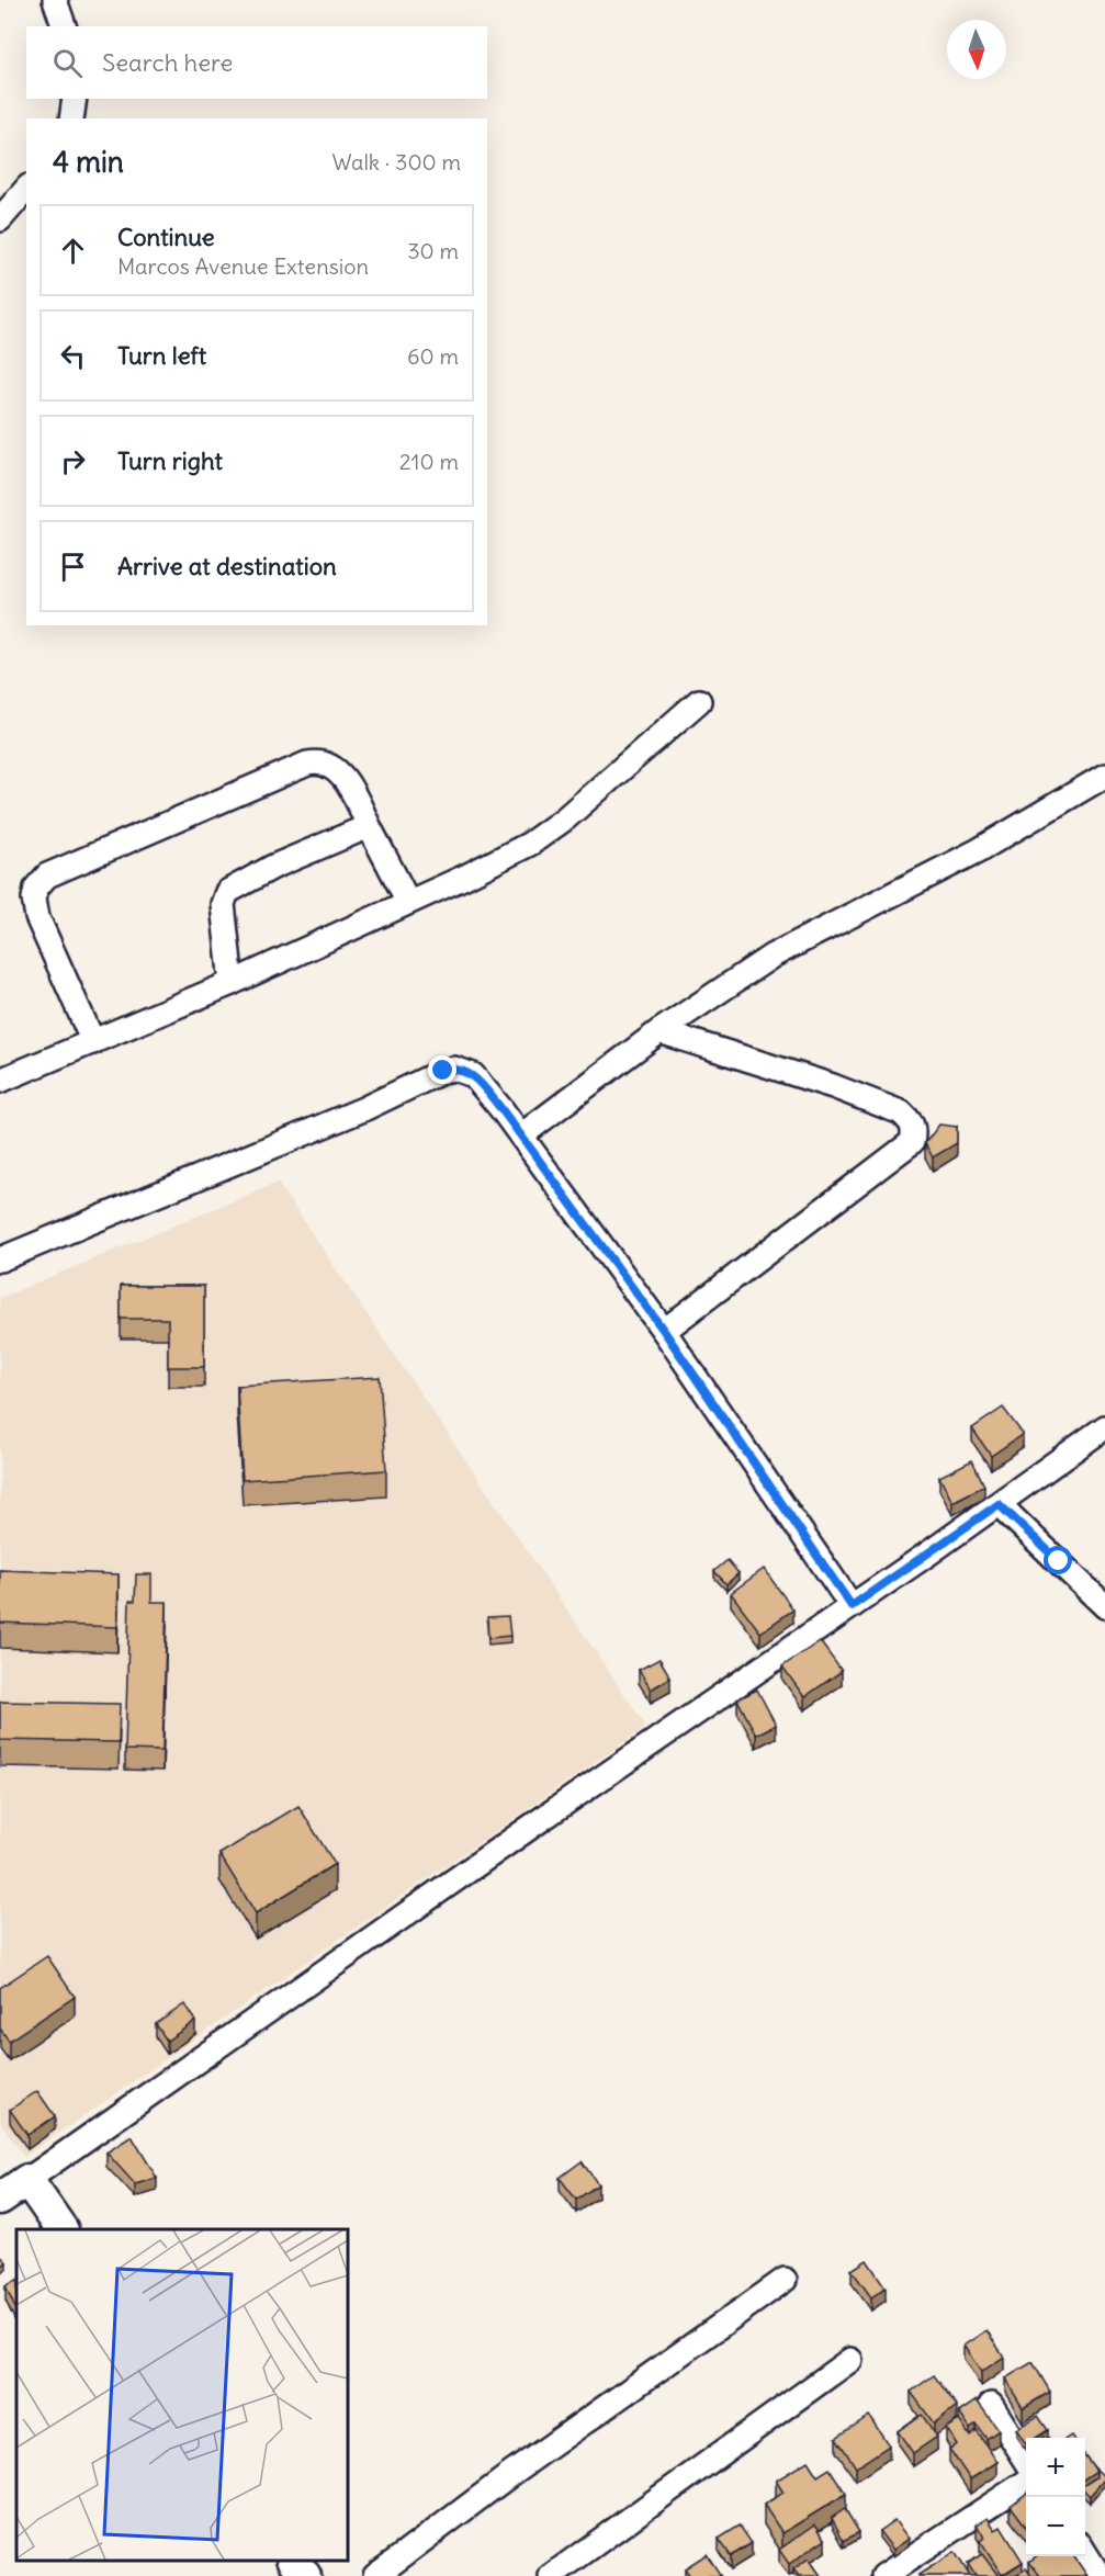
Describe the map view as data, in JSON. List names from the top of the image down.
{
  "north": "bottom",
  "page": {
    "search": "Search here",
    "heading": ["4 min", "Walk · 300 m"],
    "list": [
      ["Continue", "Marcos Avenue Extension", "30 m"],
      ["Turn left", "60 m"],
      ["Turn right", "210 m"],
      "Arrive at destination"
    ],
    "map_buttons": ["+", "−"]
  }
}
